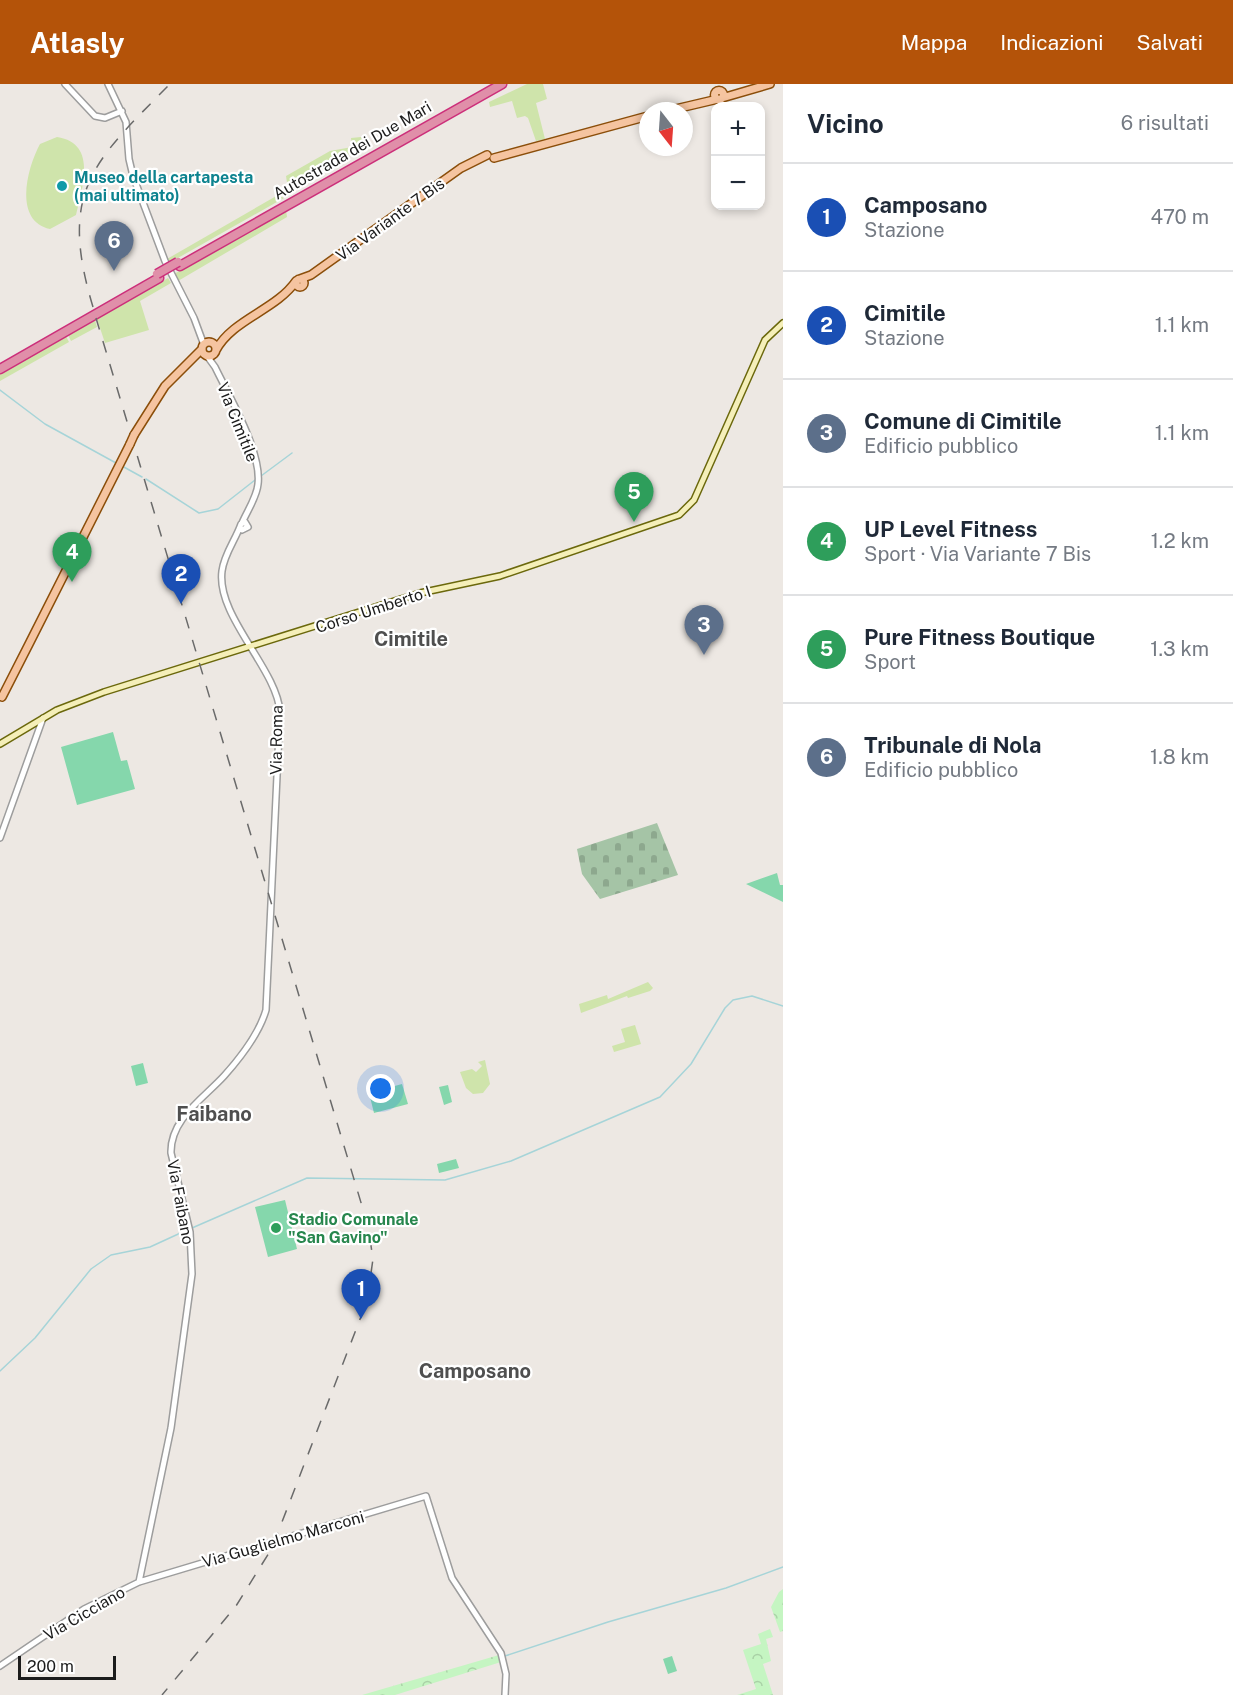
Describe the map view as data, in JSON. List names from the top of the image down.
{
  "streets": {
    "highway": ["Autostrada dei Due Mari"],
    "main road": ["Via Variante 7 Bis", "Corso Umberto I"],
    "street": [
      "Via Cimitile",
      "Via Roma",
      "Via Faibano",
      "Via Guglielmo Marconi",
      "Via Cicciano"
    ]
  },
  "crossings": [
    ["Via Variante 7 Bis", "Via Cimitile"],
    ["Via Cimitile", "Via Roma"],
    ["Corso Umberto I", "Via Roma"],
    ["Via Roma", "Via Faibano"],
    ["Via Faibano", "Via Guglielmo Marconi"],
    ["Via Faibano", "Via Cicciano"],
    ["Via Guglielmo Marconi", "Via Cicciano"]
  ],
  "districts": ["Cimitile", "Faibano", "Camposano"],
  "places": ["Museo della cartapesta (mai ultimato)", "Stadio Comunale \"San Gavino\""],
  "scale_bar": "200 m",
  "north": "bottom",
  "page": {
    "header": "Atlasly",
    "nav": ["Mappa", "Indicazioni", "Salvati"],
    "heading": ["Vicino", "6 risultati"],
    "map_buttons": ["+", "−"],
    "list": [
      {
        "mark": "1",
        "name": "Camposano",
        "note": "Stazione",
        "value": "470 m"
      },
      {
        "mark": "2",
        "name": "Cimitile",
        "note": "Stazione",
        "value": "1.1 km"
      },
      {
        "mark": "3",
        "name": "Comune di Cimitile",
        "note": "Edificio pubblico",
        "value": "1.1 km"
      },
      {
        "mark": "4",
        "name": "UP Level Fitness",
        "note": "Sport · Via Variante 7 Bis",
        "value": "1.2 km"
      },
      {
        "mark": "5",
        "name": "Pure Fitness Boutique",
        "note": "Sport",
        "value": "1.3 km"
      },
      {
        "mark": "6",
        "name": "Tribunale di Nola",
        "note": "Edificio pubblico",
        "value": "1.8 km"
      }
    ],
    "pins": [
      "6",
      "5",
      "4",
      "2",
      "3",
      "1"
    ],
    "scale": "200 m"
  }
}
